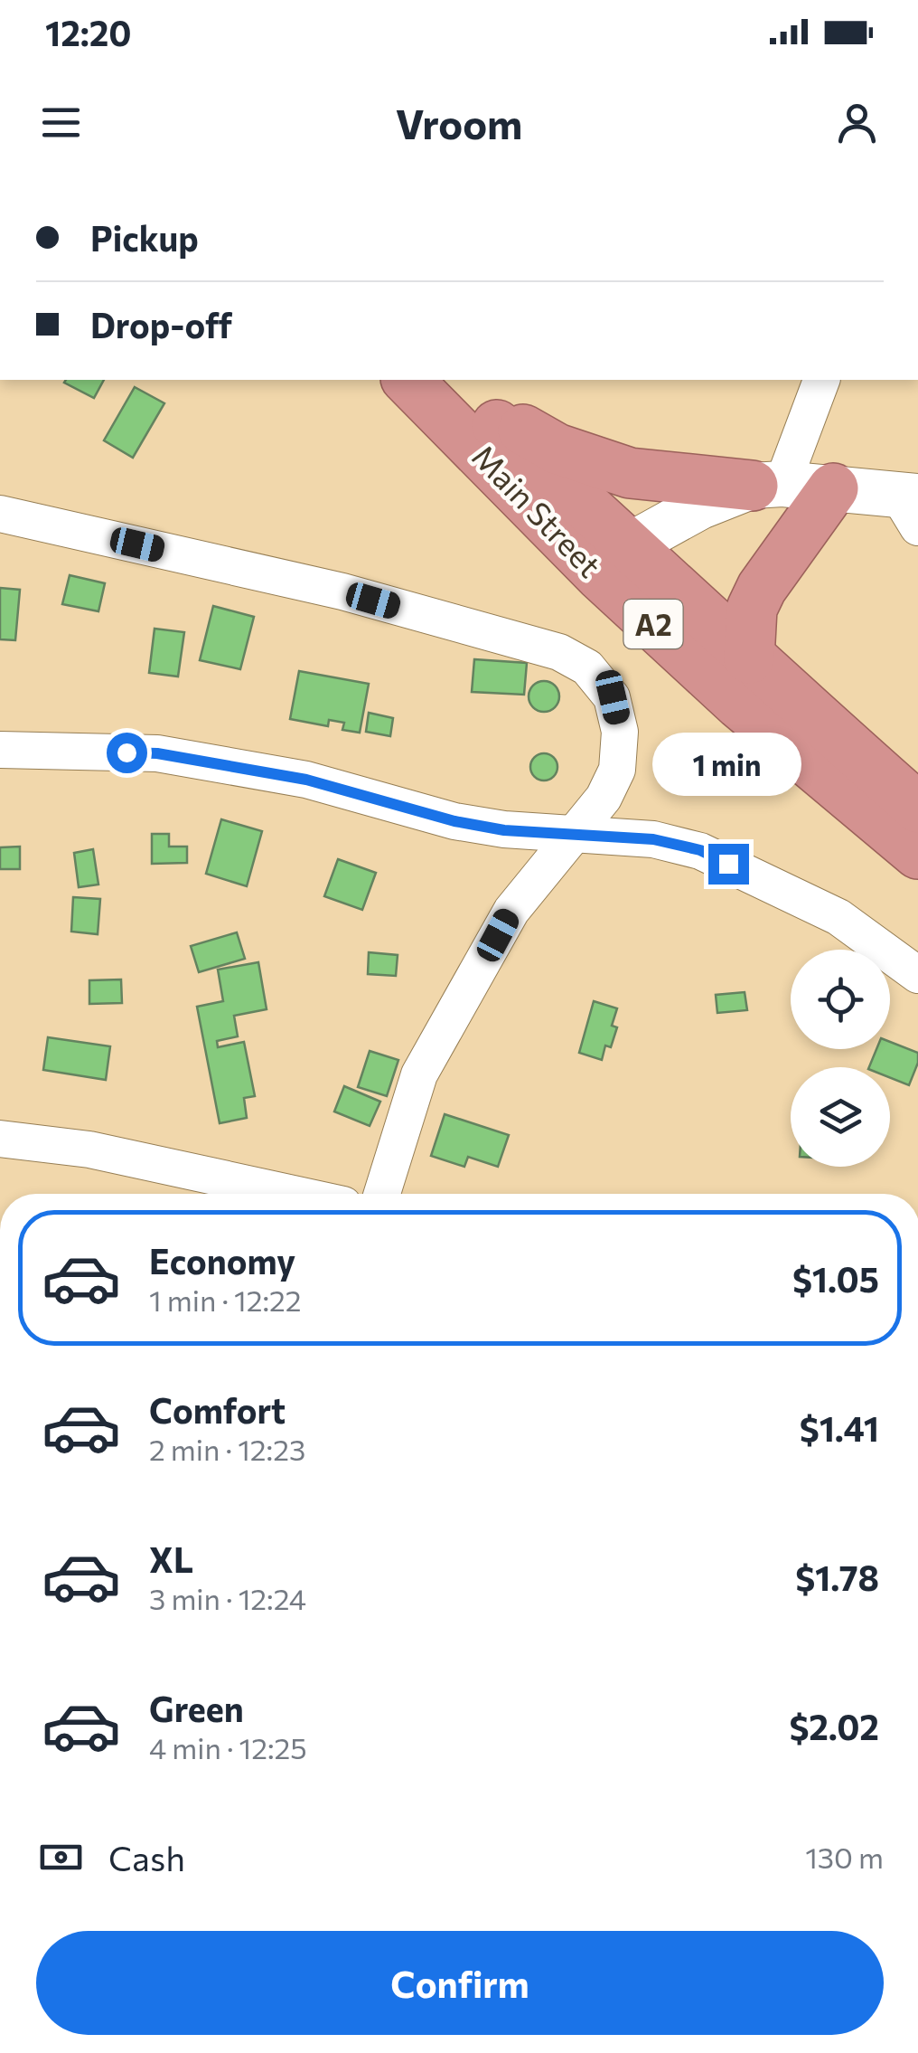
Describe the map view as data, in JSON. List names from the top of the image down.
{
  "streets": {
    "highway": ["Main Street", "A2"]
  },
  "page": {
    "status": "12:20",
    "header": "Vroom",
    "banner": ["Pickup", "Drop-off"],
    "bubble": "1 min",
    "list": [
      {
        "name": "Economy",
        "note": "1 min · 12:22",
        "value": "$1.05"
      },
      {
        "name": "Comfort",
        "note": "2 min · 12:23",
        "value": "$1.41"
      },
      {
        "name": "XL",
        "note": "3 min · 12:24",
        "value": "$1.78"
      },
      {
        "name": "Green",
        "note": "4 min · 12:25",
        "value": "$2.02"
      }
    ],
    "pay": ["Cash", "130 m"],
    "buttons": "Confirm"
  }
}
